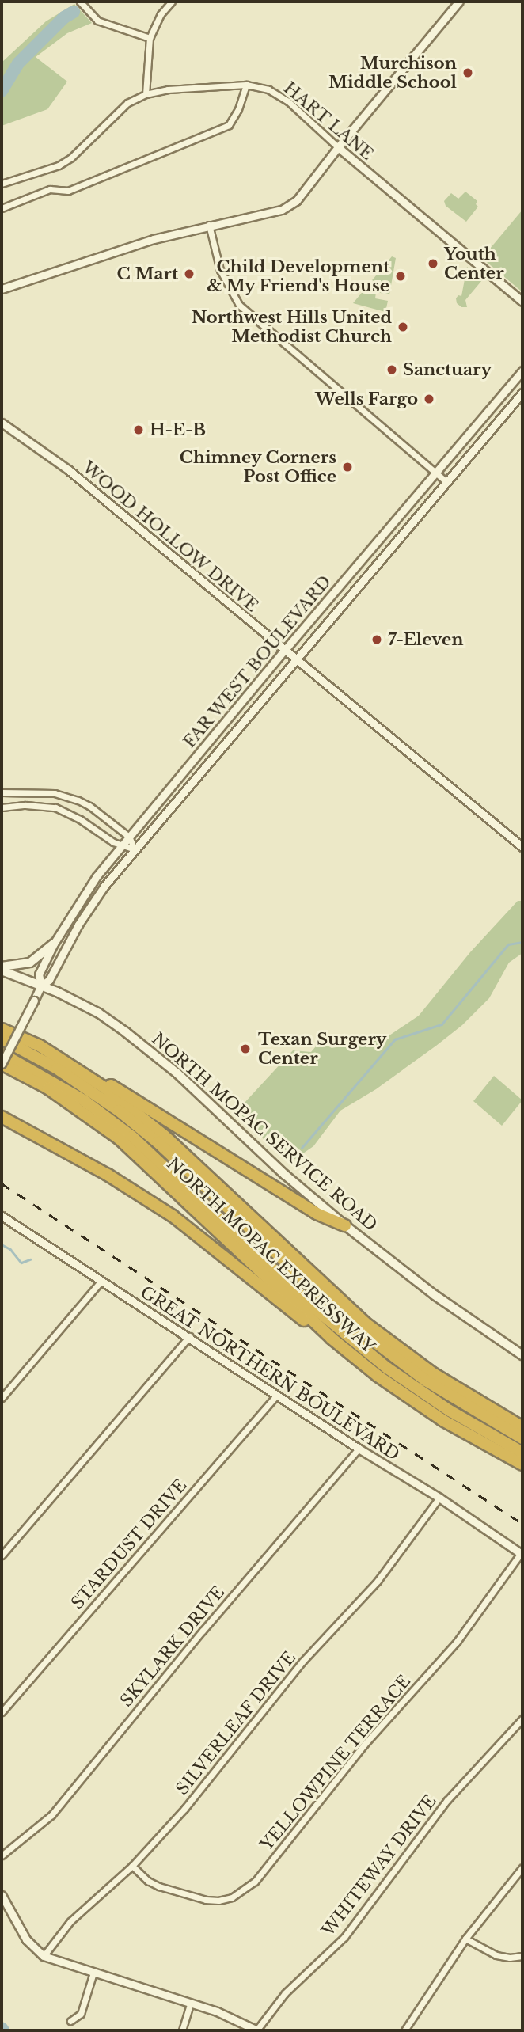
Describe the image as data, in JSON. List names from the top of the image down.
{
  "streets": {
    "highway": ["NORTH MOPAC EXPRESSWAY"],
    "main road": ["NORTH MOPAC SERVICE ROAD"],
    "street": [
      "HART LANE",
      "WOOD HOLLOW DRIVE",
      "FAR WEST BOULEVARD",
      "GREAT NORTHERN BOULEVARD",
      "STARDUST DRIVE",
      "SKYLARK DRIVE",
      "SILVERLEAF DRIVE",
      "YELLOWPINE TERRACE",
      "WHITEWAY DRIVE"
    ]
  },
  "crossings": [
    ["WOOD HOLLOW DRIVE", "FAR WEST BOULEVARD"],
    ["FAR WEST BOULEVARD", "NORTH MOPAC SERVICE ROAD"],
    ["FAR WEST BOULEVARD", "NORTH MOPAC EXPRESSWAY"],
    ["GREAT NORTHERN BOULEVARD", "STARDUST DRIVE"],
    ["GREAT NORTHERN BOULEVARD", "SKYLARK DRIVE"],
    ["GREAT NORTHERN BOULEVARD", "SILVERLEAF DRIVE"],
    ["GREAT NORTHERN BOULEVARD", "YELLOWPINE TERRACE"],
    ["SILVERLEAF DRIVE", "YELLOWPINE TERRACE"]
  ],
  "places": [
    "Murchison Middle School",
    "Youth Center",
    "C Mart",
    "Child Development & My Friend's House",
    "Northwest Hills United Methodist Church",
    "Sanctuary",
    "Wells Fargo",
    "H-E-B",
    "Chimney Corners Post Office",
    "7-Eleven",
    "Texan Surgery Center"
  ]
}
